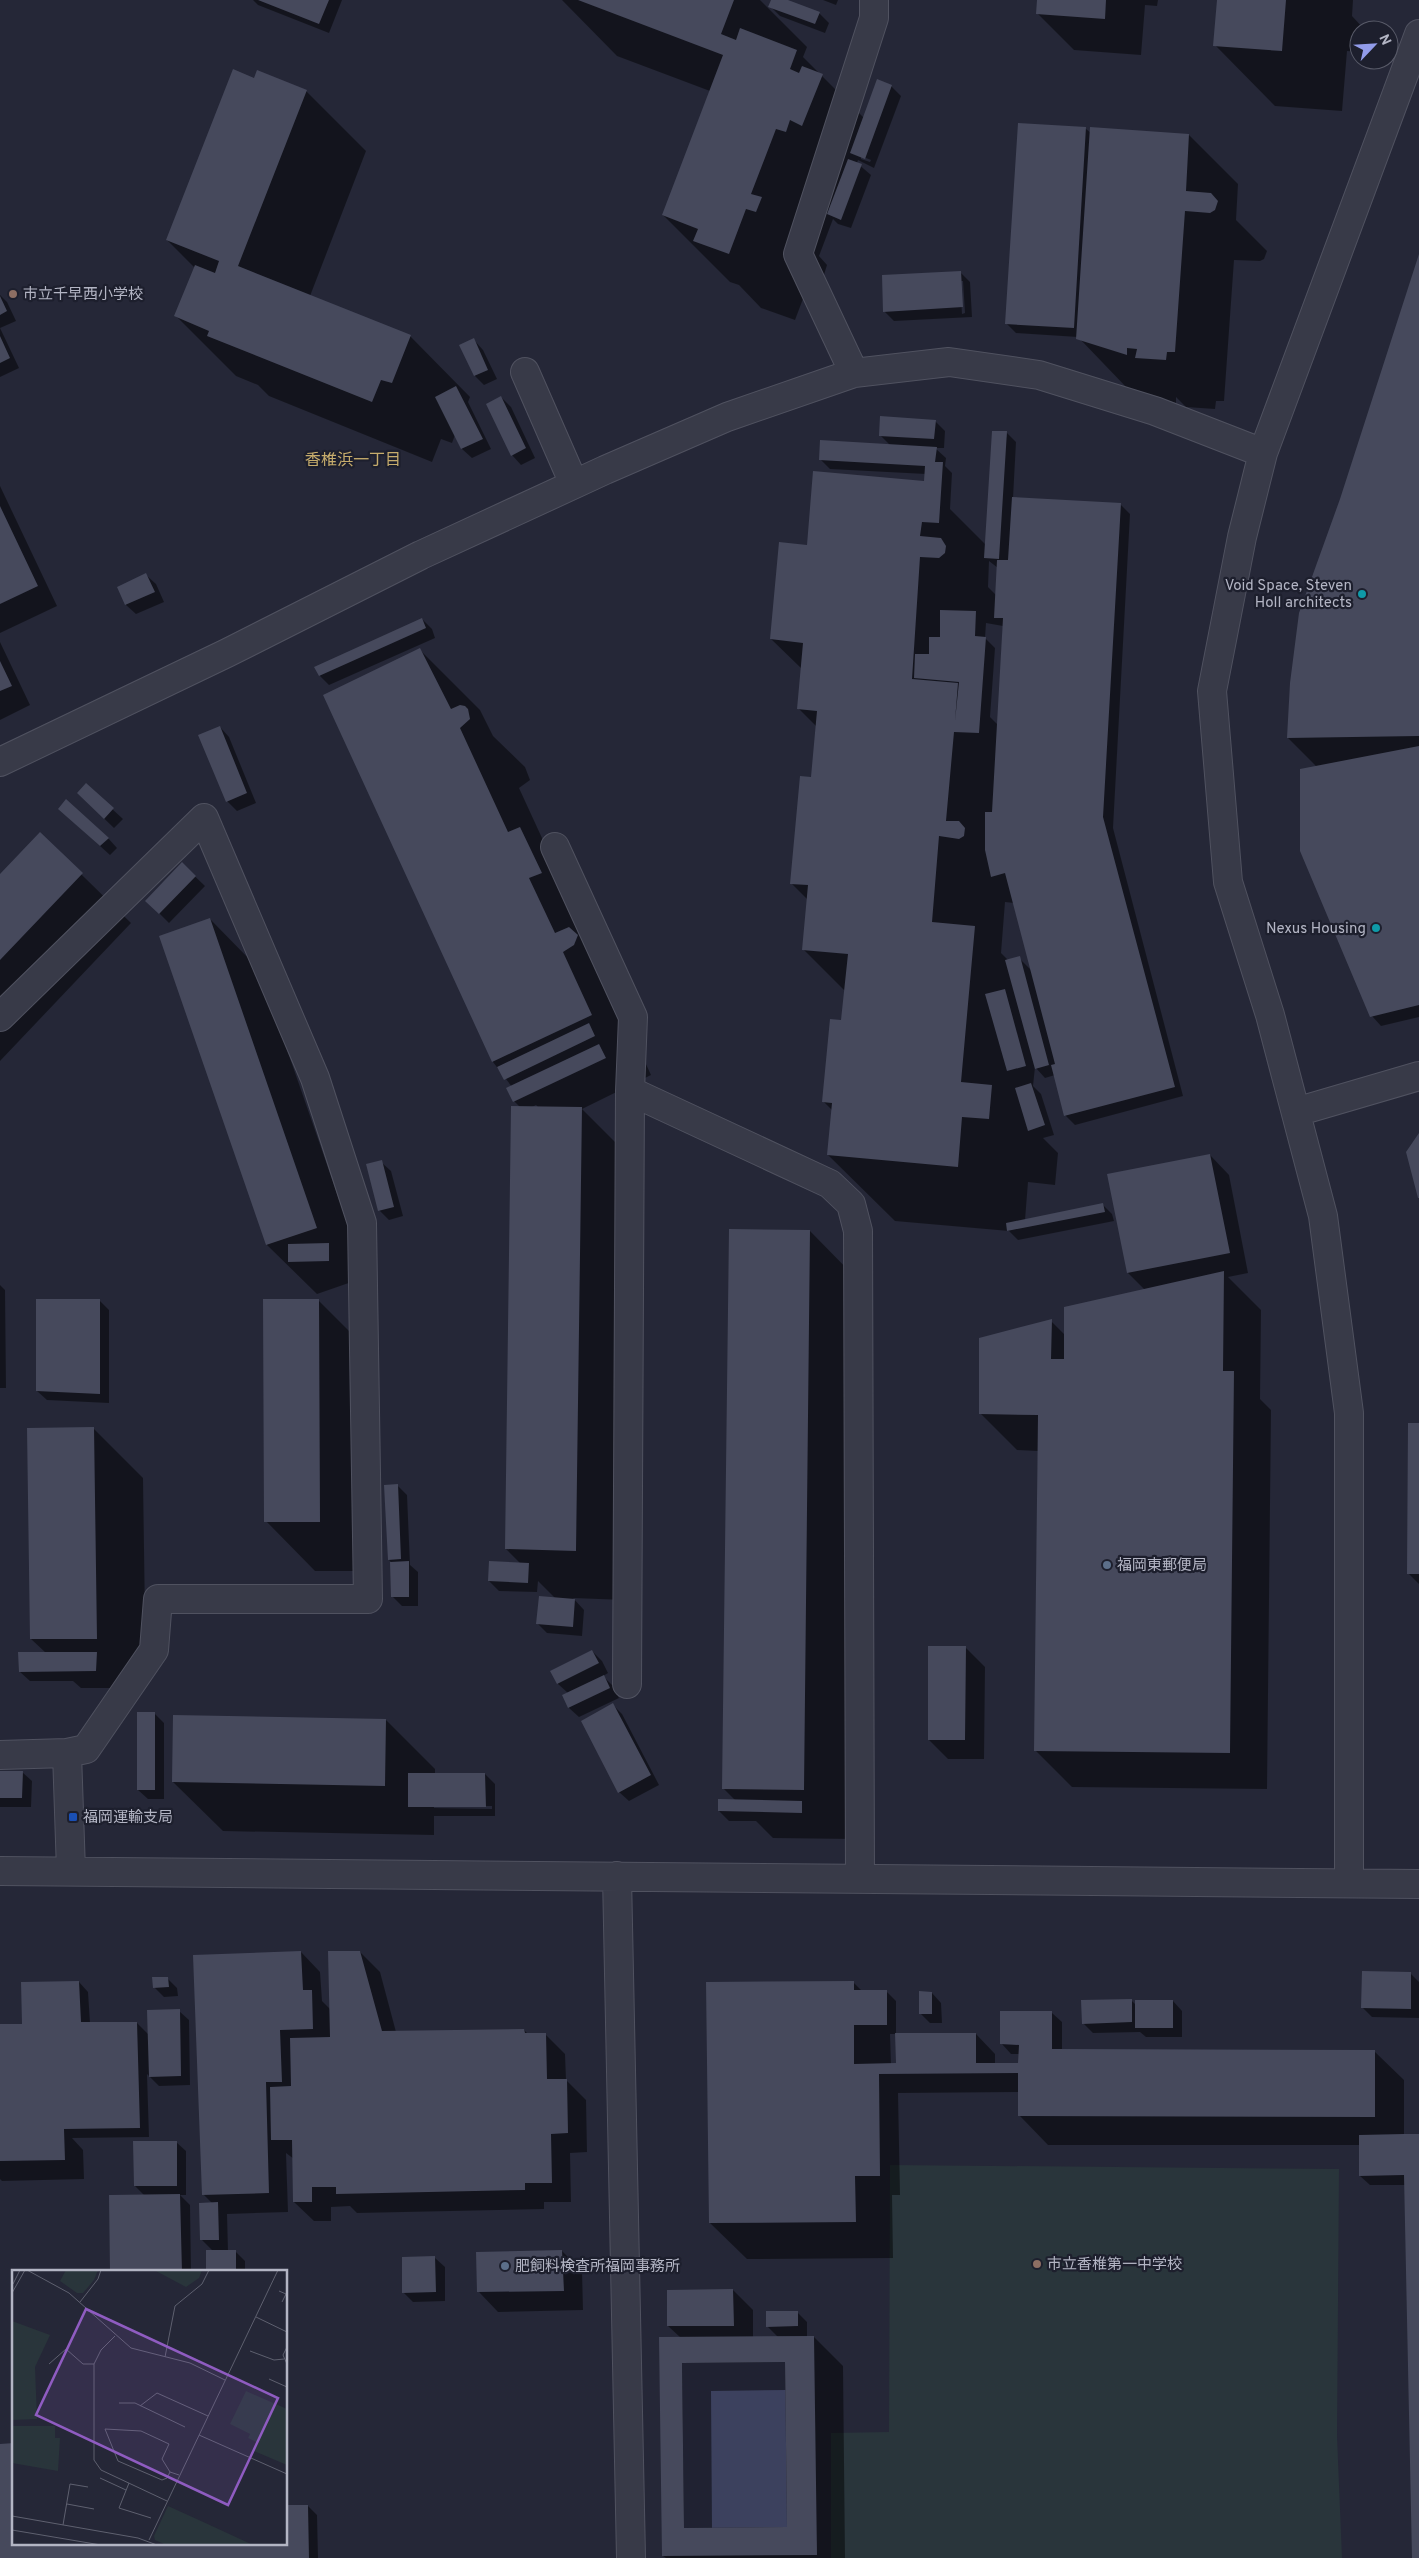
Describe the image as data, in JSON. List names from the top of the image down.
{
  "districts": ["香椎浜一丁目"],
  "places": {
    "other": [
      "市立千早西小学校",
      "Void Space, Steven Holl architects",
      "Nexus Housing",
      "福岡東郵便局",
      "市立香椎第一中学校",
      "肥飼料検査所福岡事務所"
    ],
    "transit": ["福岡運輸支局"]
  },
  "north": "top right"
}
